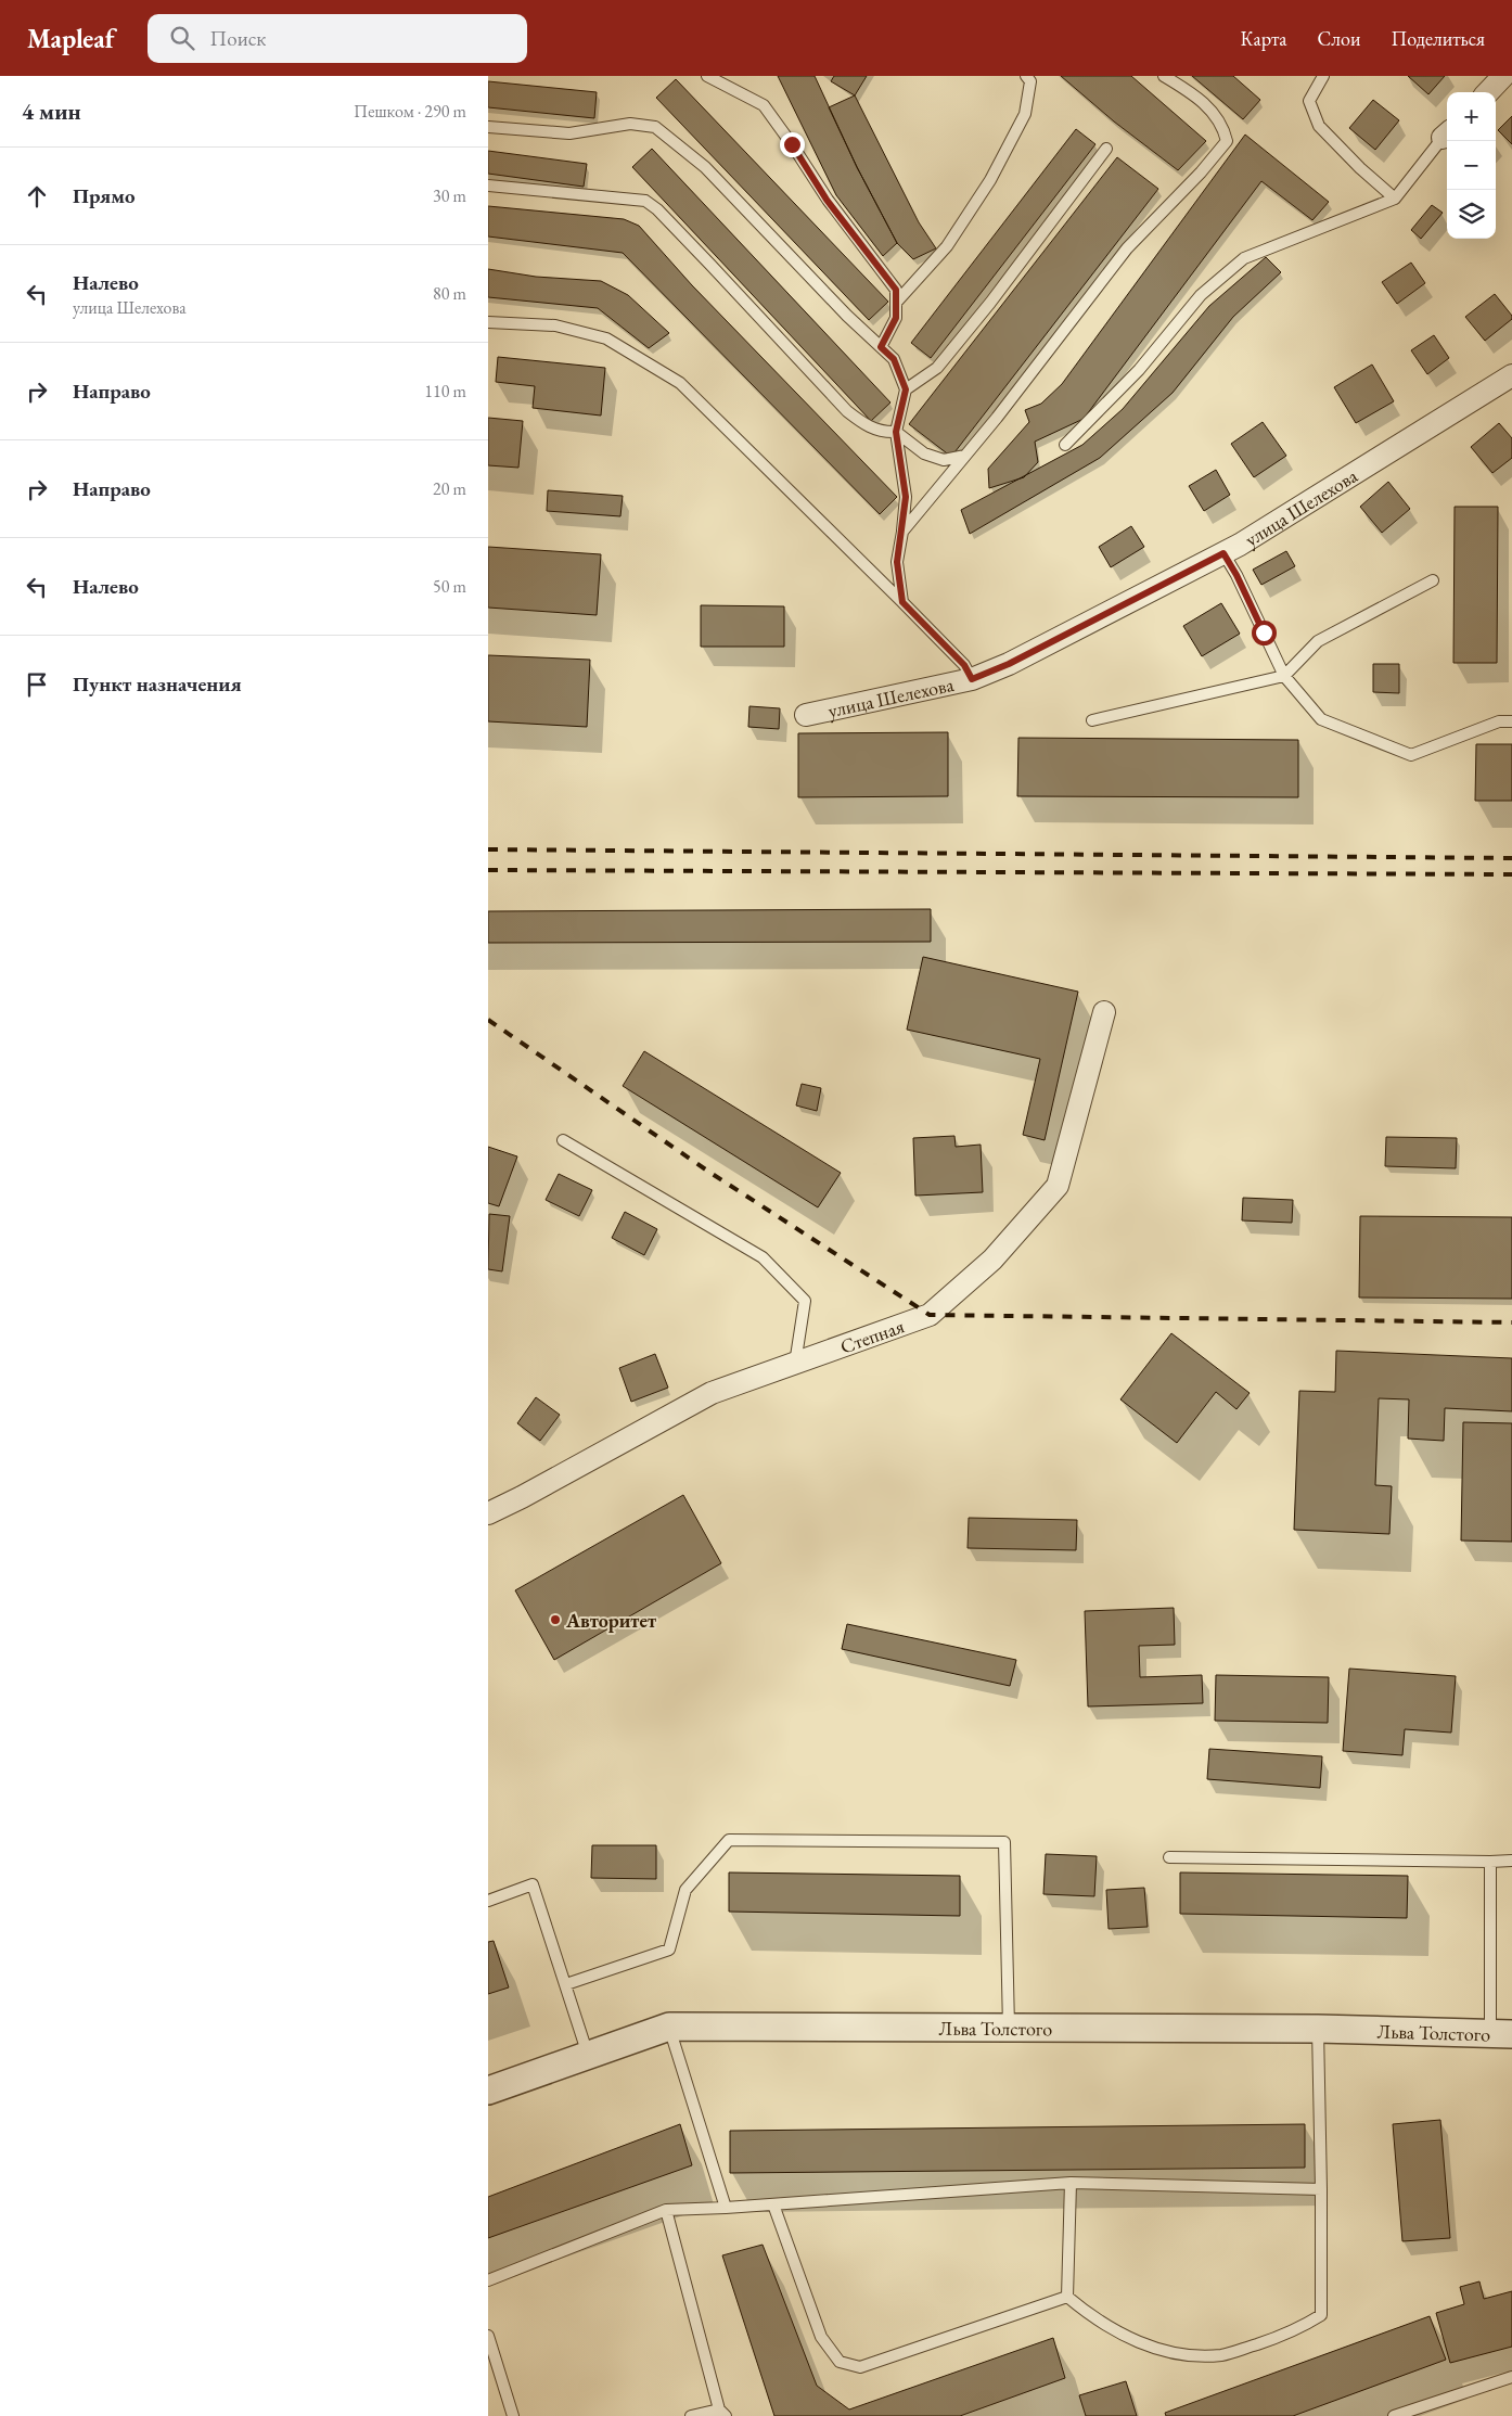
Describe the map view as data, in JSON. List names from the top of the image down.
{
  "streets": {
    "street": ["улица Шелехова", "Степная", "Льва Толстого"]
  },
  "places": ["Авторитет"],
  "page": {
    "header": "Mapleaf",
    "search": "Поиск",
    "nav": ["Карта", "Слои", "Поделиться"],
    "heading": ["4 мин", "Пешком · 290 m"],
    "map_buttons": ["+", "−"],
    "list": [
      ["Прямо", "30 m"],
      ["Налево", "улица Шелехова", "80 m"],
      ["Направо", "110 m"],
      ["Направо", "20 m"],
      ["Налево", "50 m"],
      "Пункт назначения"
    ]
  }
}
